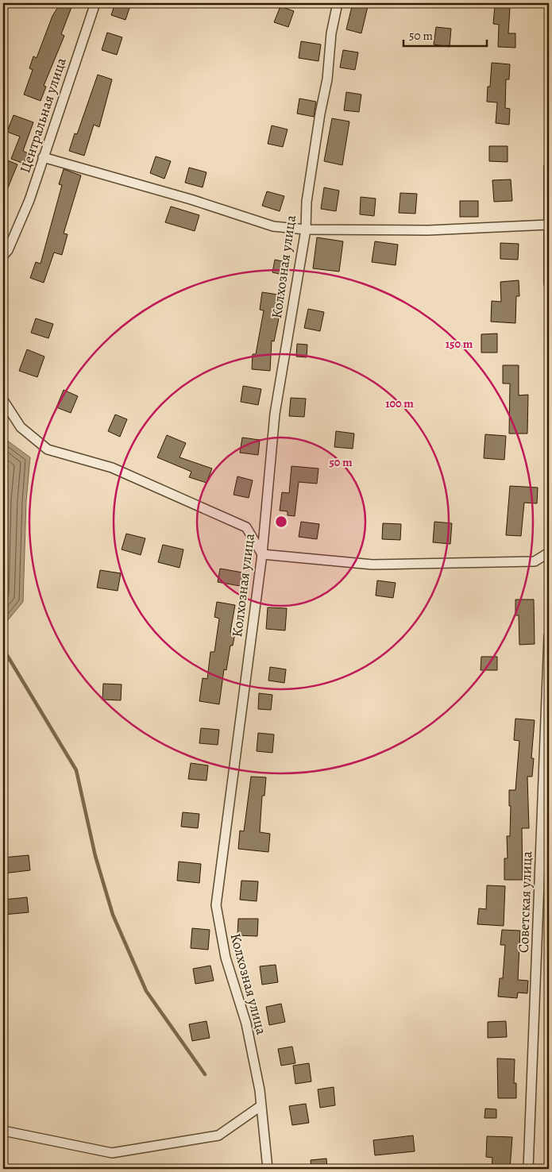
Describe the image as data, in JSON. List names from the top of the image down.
{
  "streets": {
    "street": ["Центральная улица", "Колхозная улица", "Советская улица"]
  },
  "scale_bar": "50 m",
  "rings": ["150 m", "100 m", "50 m"]
}
